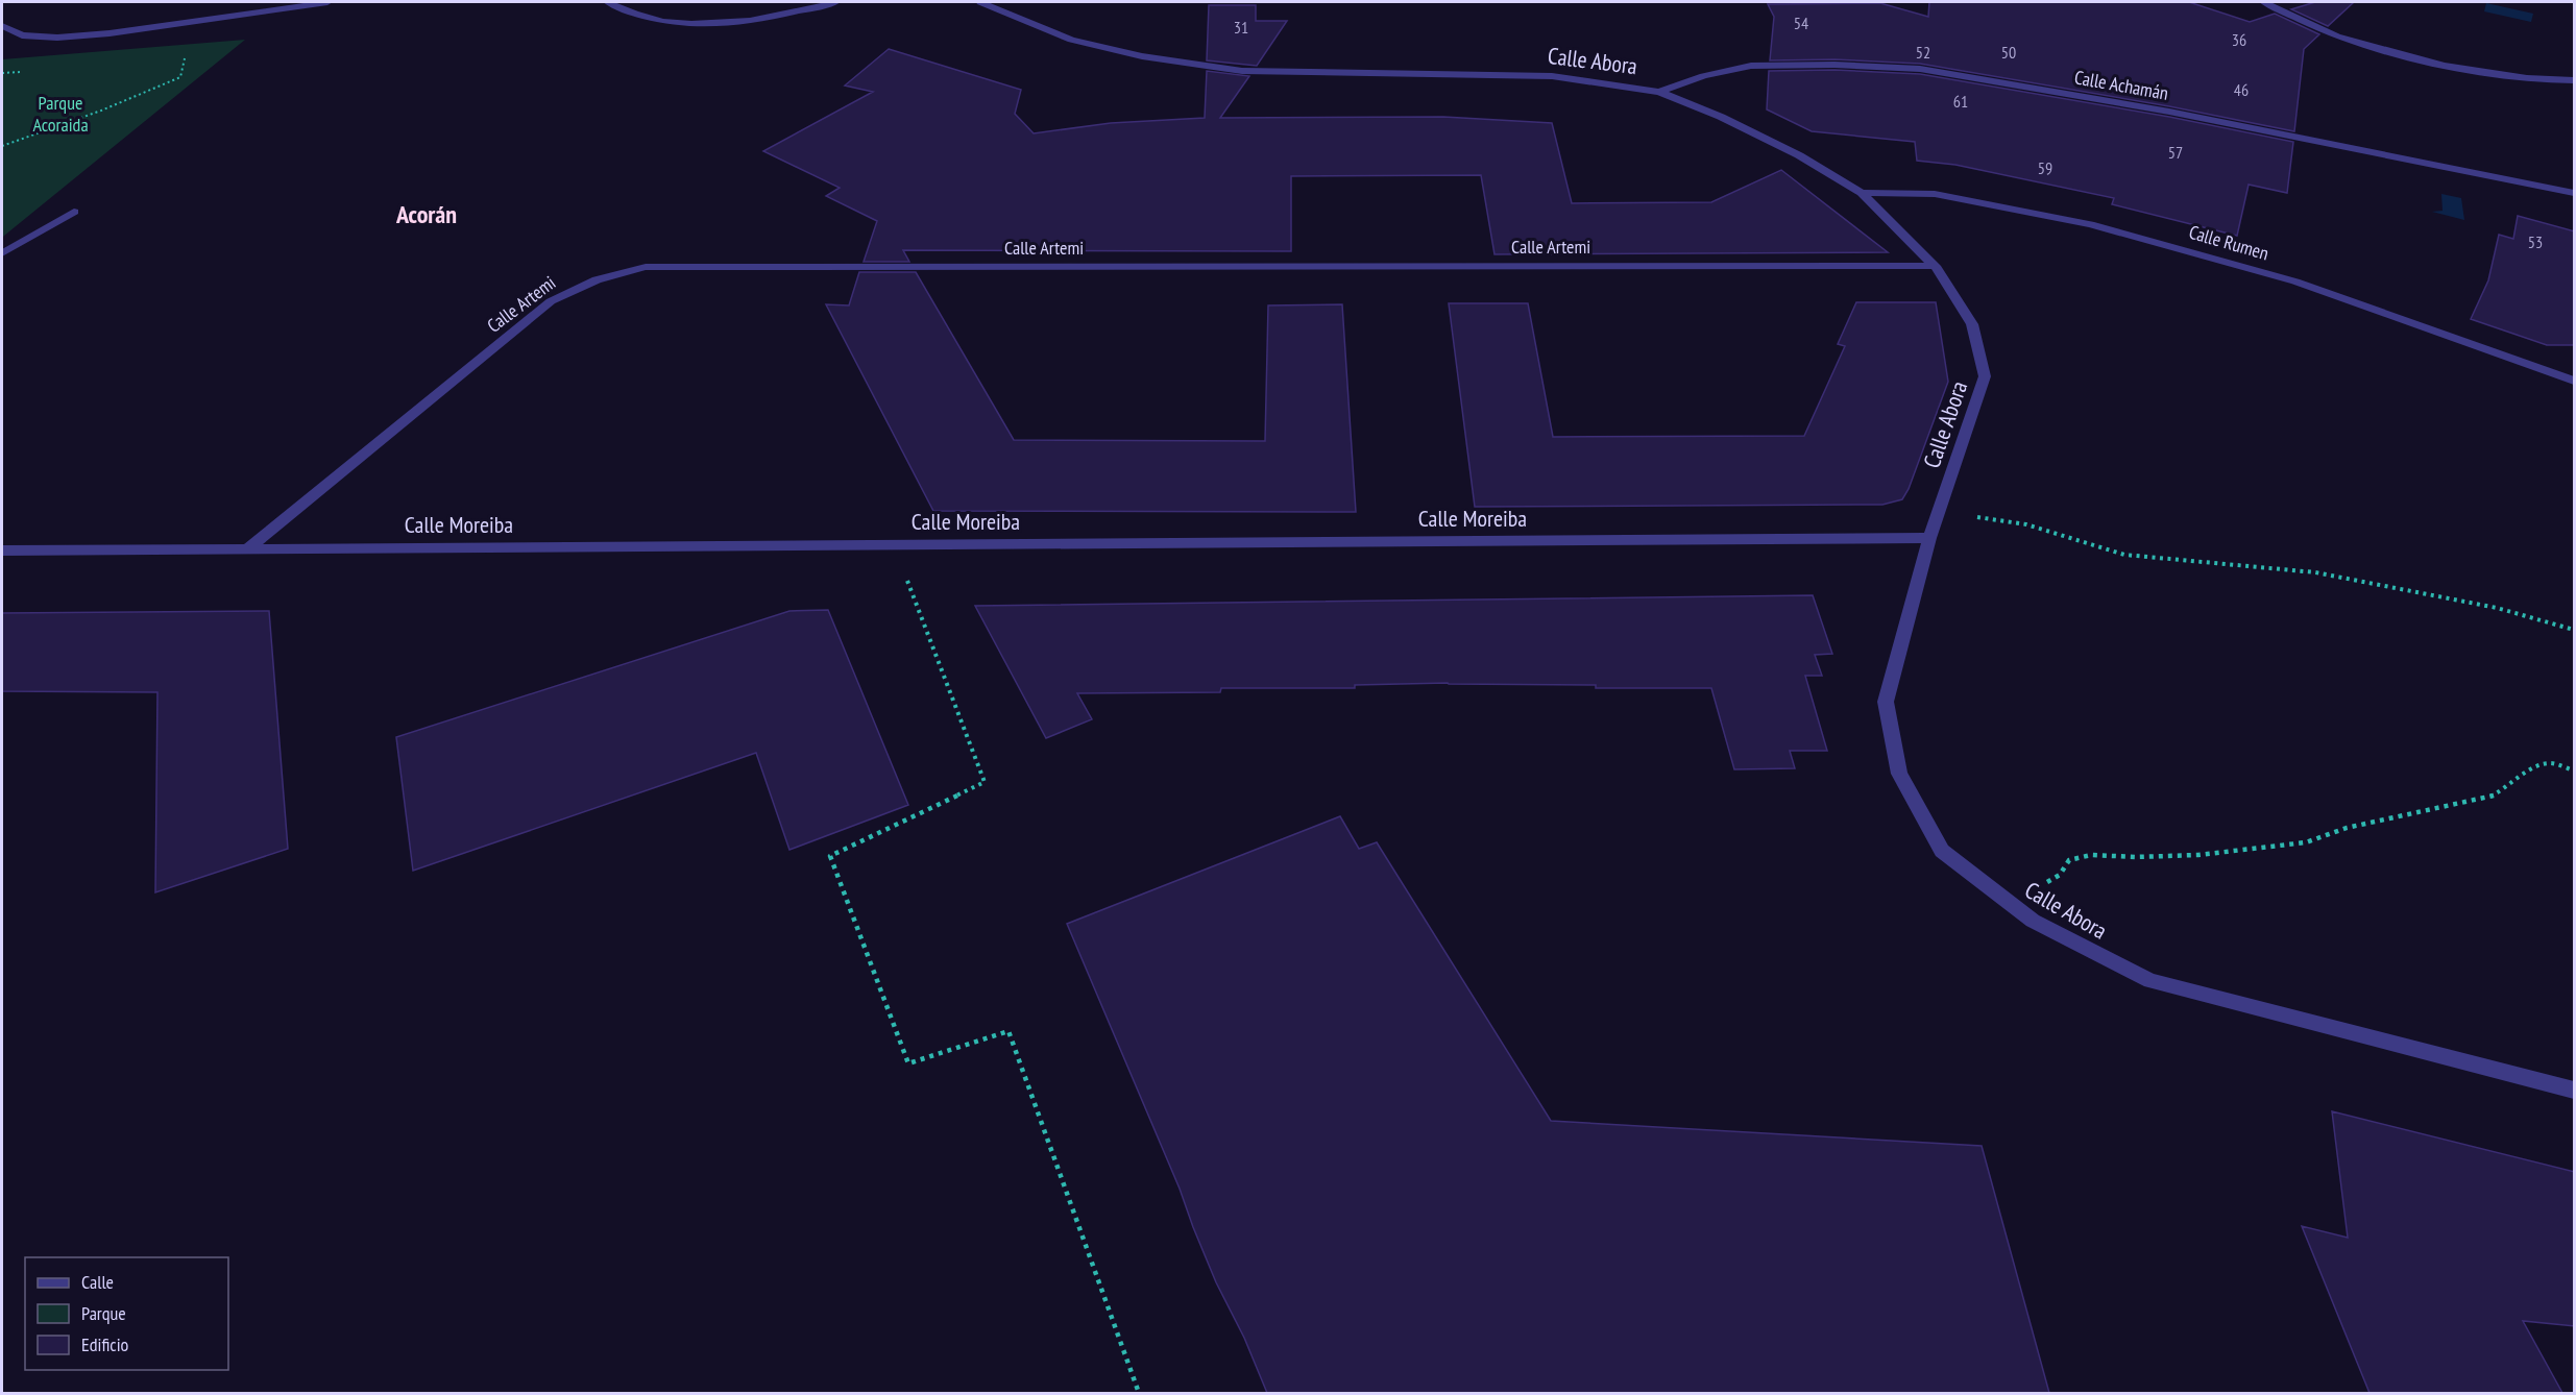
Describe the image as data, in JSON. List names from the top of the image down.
{
  "streets": {
    "street": [
      "Calle Abora",
      "Calle Achamán",
      "Calle Rumen",
      "Calle Artemi",
      "Calle Moreiba"
    ]
  },
  "crossings": [
    ["Calle Abora", "Calle Achamán"],
    ["Calle Abora", "Calle Rumen"],
    ["Calle Abora", "Calle Artemi"],
    ["Calle Abora", "Calle Moreiba"],
    ["Calle Artemi", "Calle Moreiba"]
  ],
  "districts": ["Acorán"],
  "parks": ["Parque Acoraida"],
  "house_numbers": [
    "54",
    "31",
    "36",
    "52",
    "50",
    "46",
    "61",
    "57",
    "59",
    "53"
  ],
  "legend": ["Calle", "Parque", "Edificio"]
}
